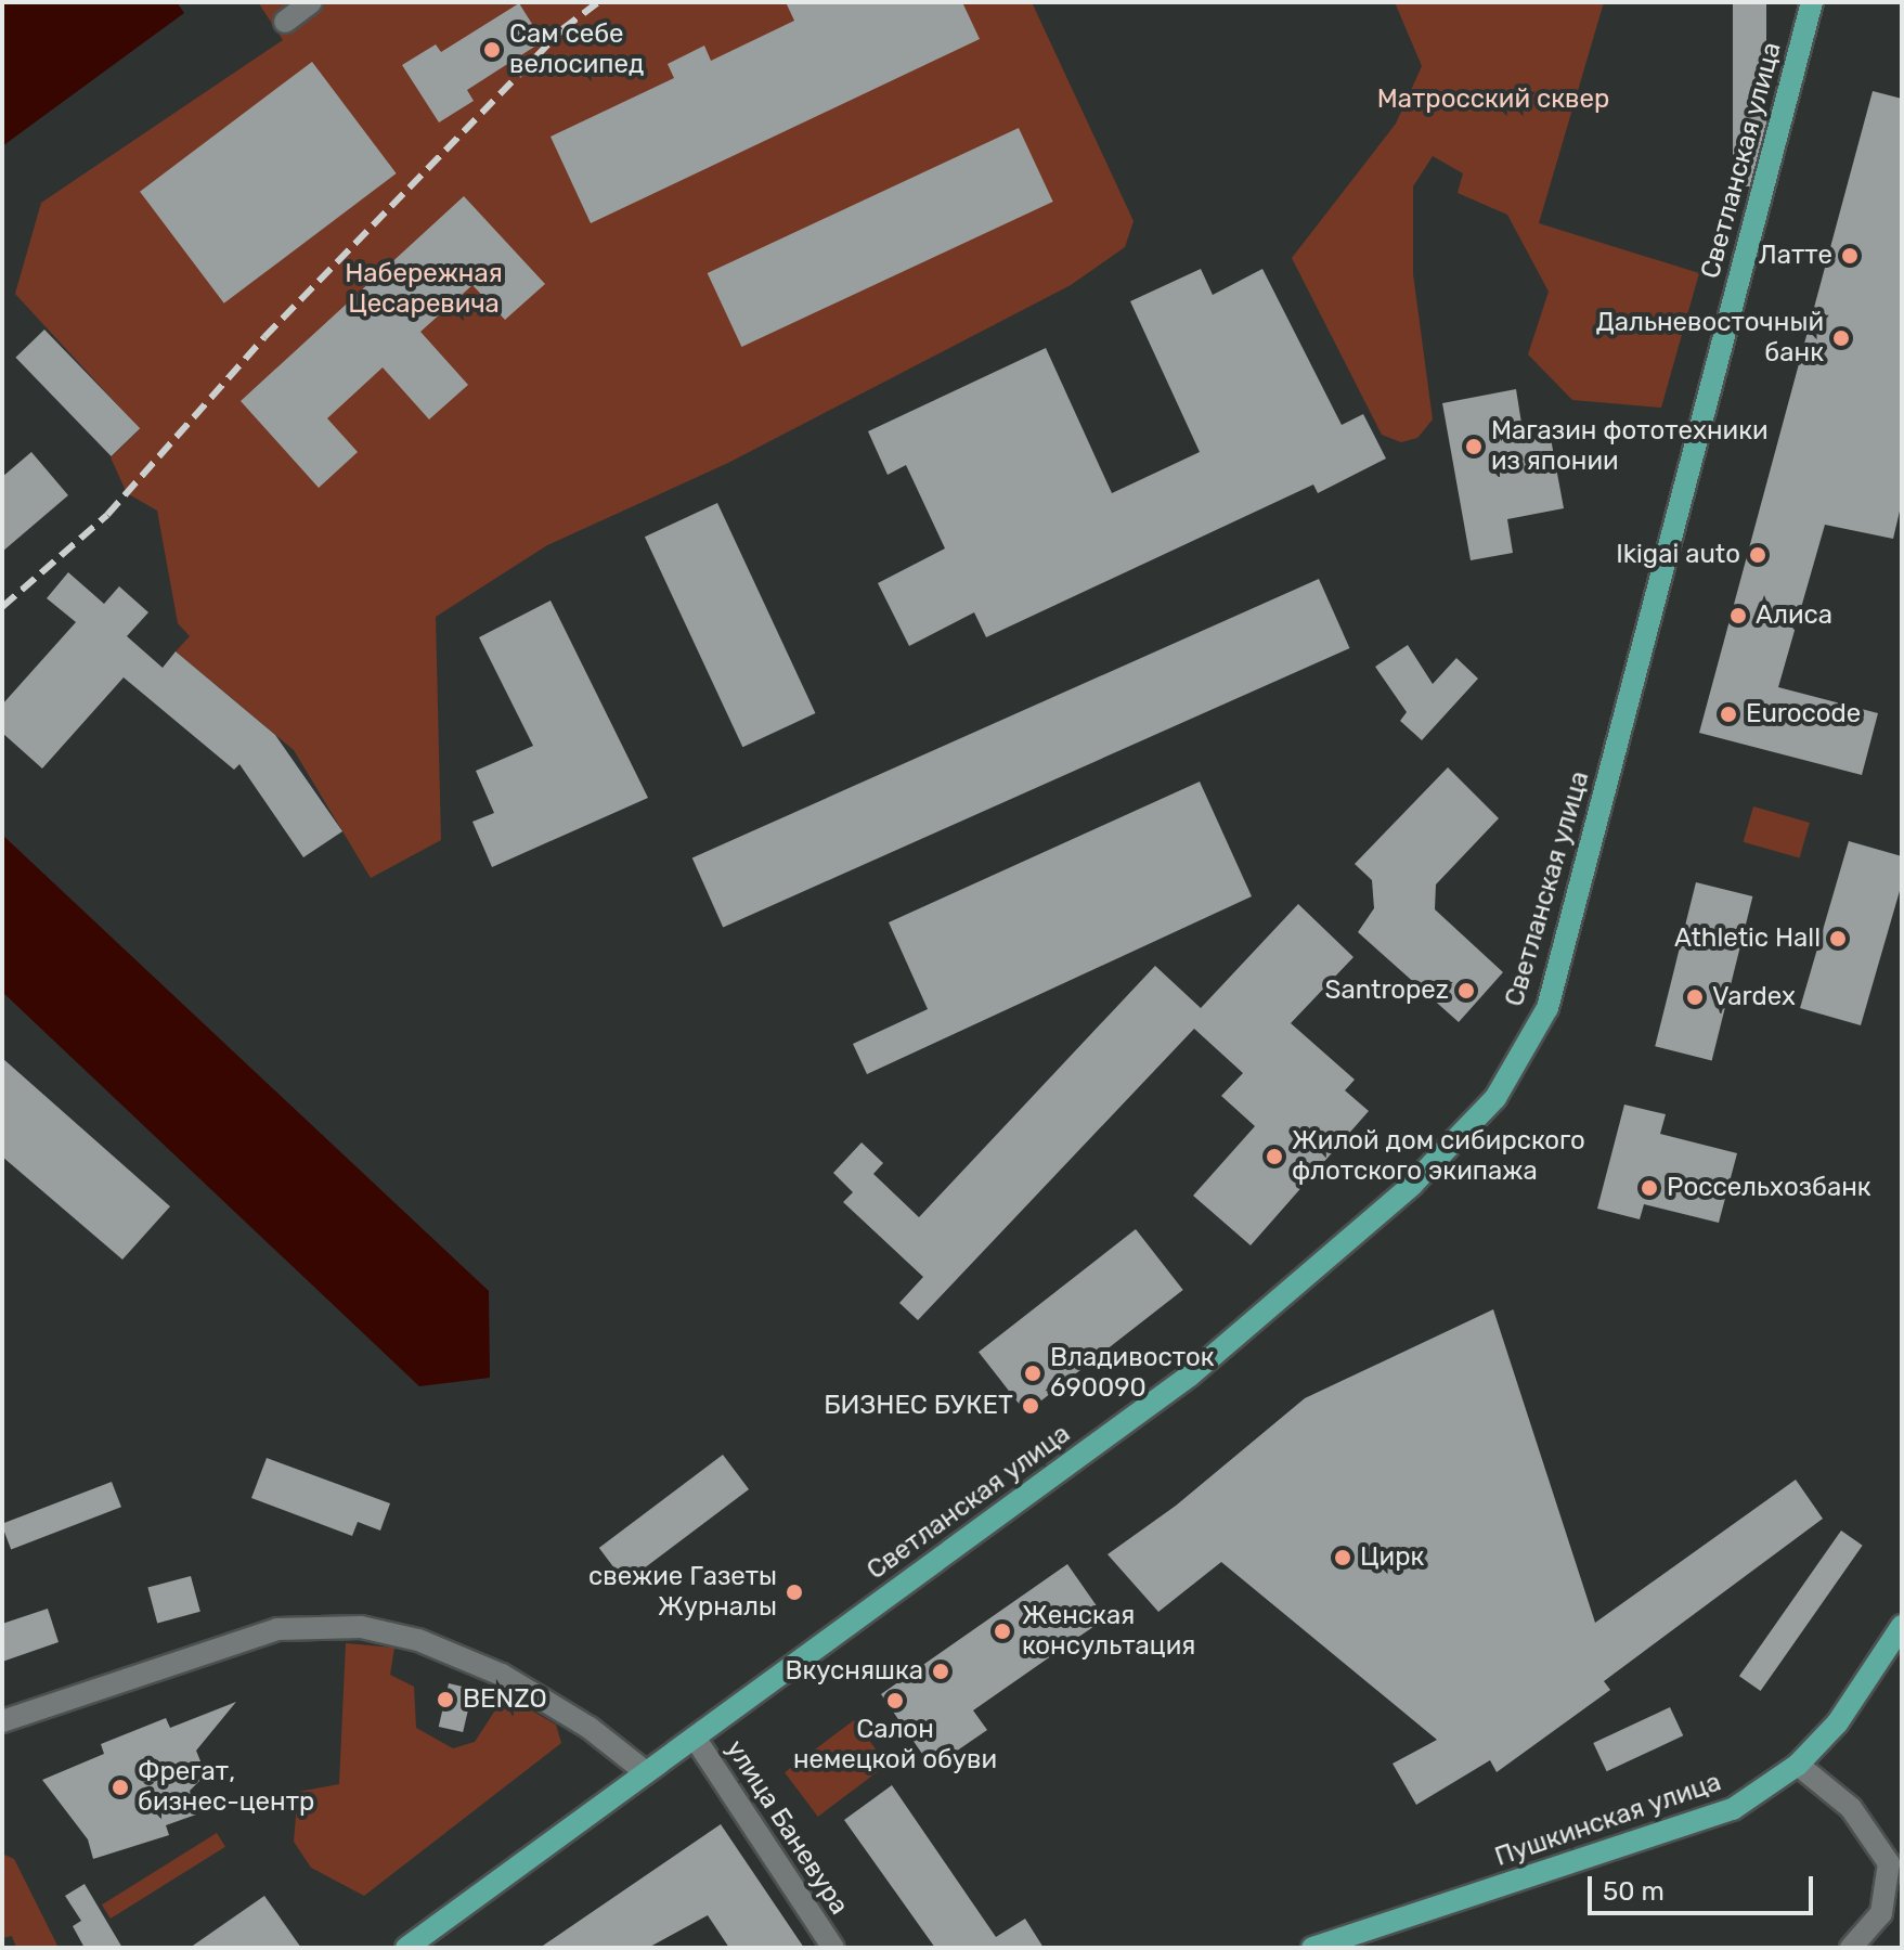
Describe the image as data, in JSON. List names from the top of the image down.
{
  "streets": {
    "main road": ["Светланская улица", "Пушкинская улица"],
    "street": ["улица Баневура"]
  },
  "crossings": [
    ["Светланская улица", "улица Баневура"]
  ],
  "parks": ["Матросский сквер", "Набережная Цесаревича"],
  "places": [
    "Сам себе велосипед",
    "Латте",
    "Дальневосточный банк",
    "Магазин фототехники из японии",
    "Ikigai auto",
    "Алиса",
    "Eurocode",
    "Athletic Hall",
    "Santropez",
    "Vardex",
    "Жилой дом сибирского флотского экипажа",
    "Россельхозбанк",
    "Владивосток 690090",
    "БИЗНЕС БУКЕТ",
    "Цирк",
    "свежие Газеты Журналы",
    "Женская консультация",
    "Вкусняшка",
    "BENZO",
    "Салон немецкой обуви",
    "Фрегат, бизнес-центр"
  ],
  "scale_bar": "50 m"
}
